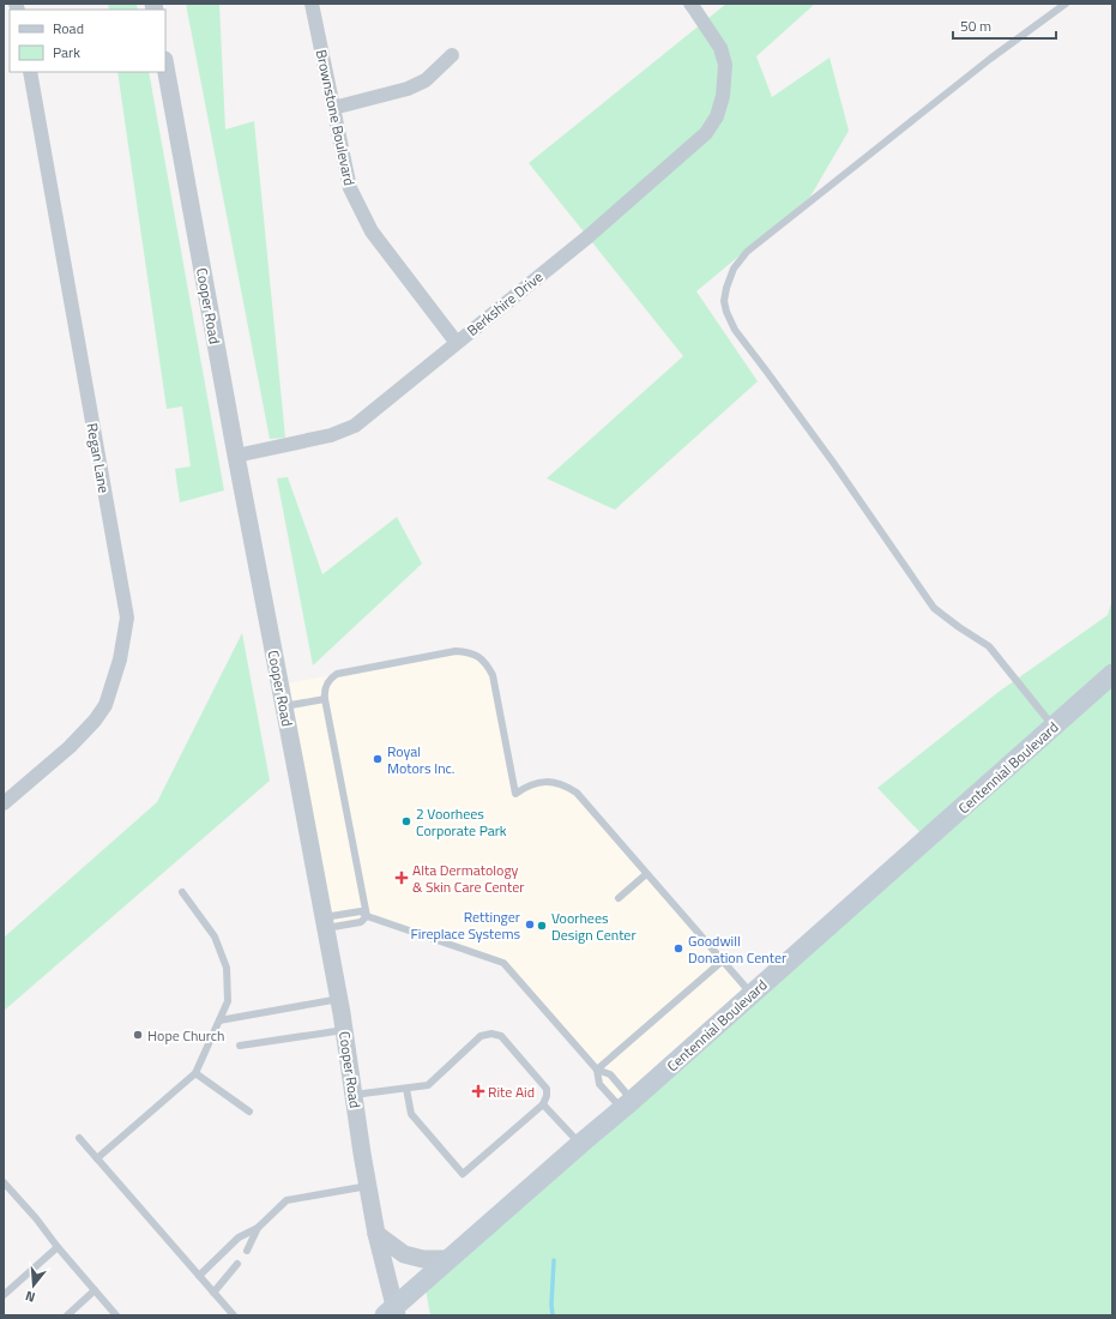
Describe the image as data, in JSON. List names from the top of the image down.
{
  "streets": {
    "main road": ["Centennial Boulevard"],
    "street": [
      "Brownstone Boulevard",
      "Berkshire Drive",
      "Cooper Road",
      "Regan Lane"
    ]
  },
  "crossings": [
    ["Brownstone Boulevard", "Berkshire Drive"],
    ["Berkshire Drive", "Cooper Road"],
    ["Cooper Road", "Centennial Boulevard"]
  ],
  "places": {
    "other": [
      "Royal Motors Inc.",
      "2 Voorhees Corporate Park",
      "Rettinger Fireplace Systems",
      "Voorhees Design Center",
      "Goodwill Donation Center",
      "Hope Church"
    ],
    "health": ["Alta Dermatology & Skin Care Center", "Rite Aid"]
  },
  "legend": ["Road", "Park"],
  "scale_bar": "50 m",
  "north": "bottom"
}
